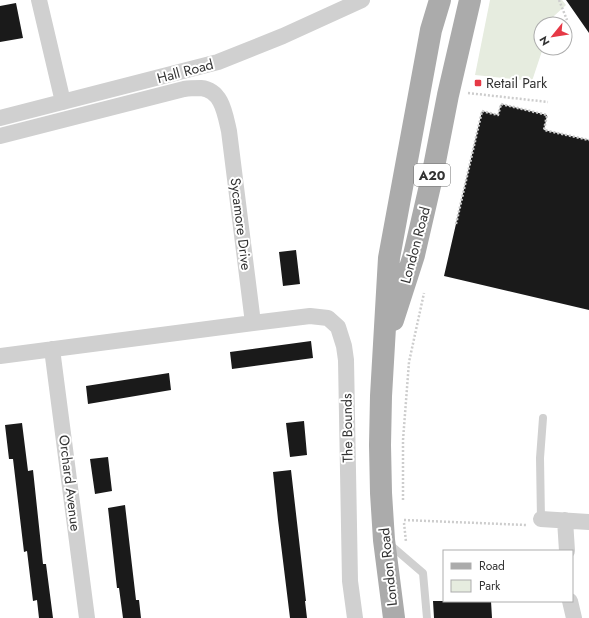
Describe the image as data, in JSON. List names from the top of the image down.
{
  "streets": {
    "main road": ["A20", "London Road"],
    "street": [
      "Hall Road",
      "Sycamore Drive",
      "The Bounds",
      "Orchard Avenue"
    ]
  },
  "crossings": [
    ["Sycamore Drive", "The Bounds"]
  ],
  "places": {
    "transit": ["Retail Park"]
  },
  "legend": ["Road", "Park"],
  "north": "bottom left"
}
